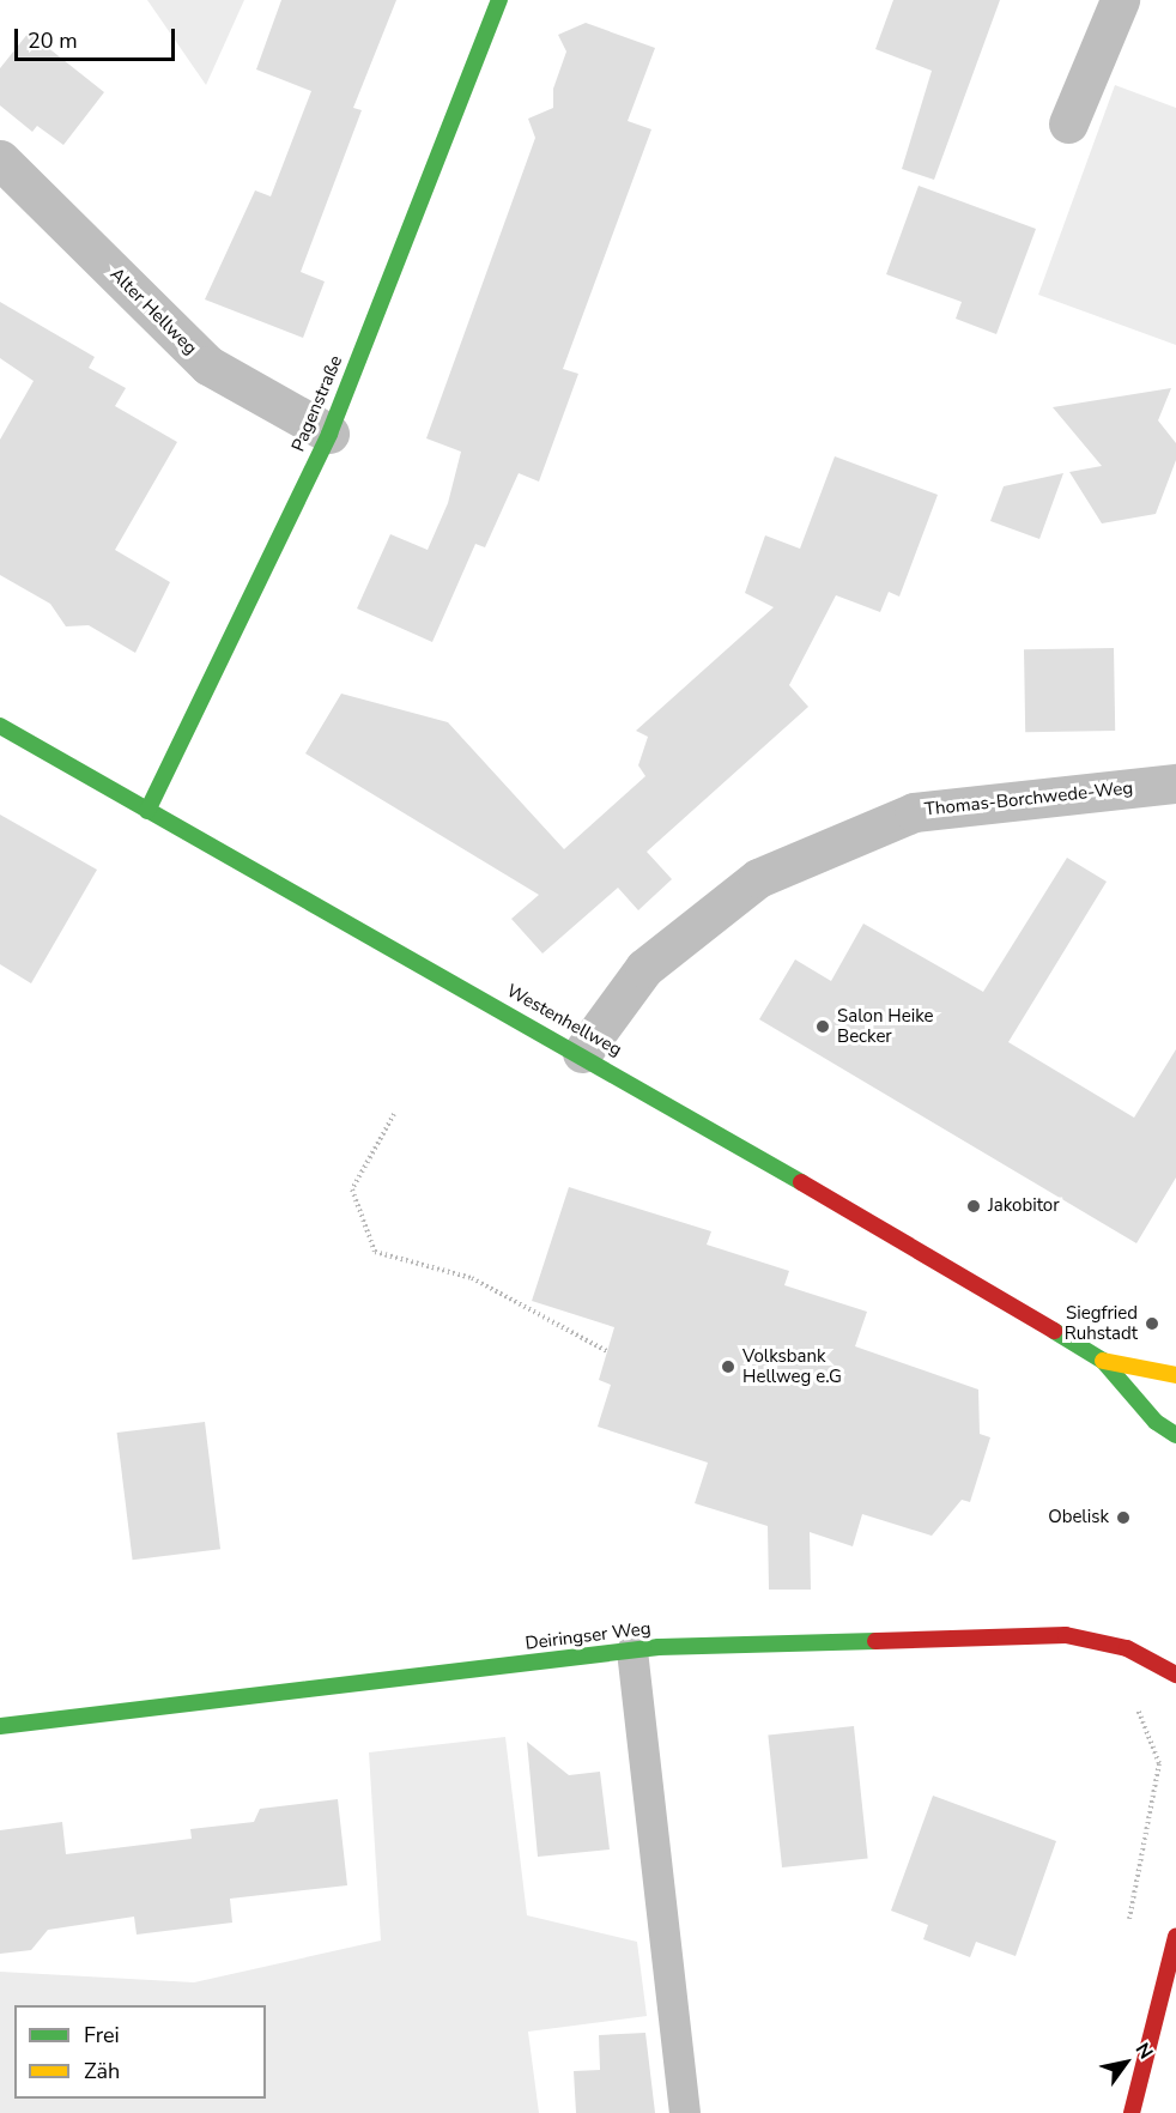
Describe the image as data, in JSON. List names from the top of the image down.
{
  "streets": {
    "street": [
      "Alter Hellweg",
      "Pagenstraße",
      "Thomas-Borchwede-Weg",
      "Westenhellweg",
      "Deiringser Weg"
    ]
  },
  "crossings": [
    ["Alter Hellweg", "Pagenstraße"],
    ["Pagenstraße", "Westenhellweg"],
    ["Thomas-Borchwede-Weg", "Westenhellweg"]
  ],
  "places": [
    "Salon Heike Becker",
    "Jakobitor",
    "Siegfried Ruhstadt",
    "Volksbank Hellweg e.G",
    "Obelisk"
  ],
  "legend": ["Frei", "Zäh"],
  "scale_bar": "20 m",
  "north": "top right"
}
